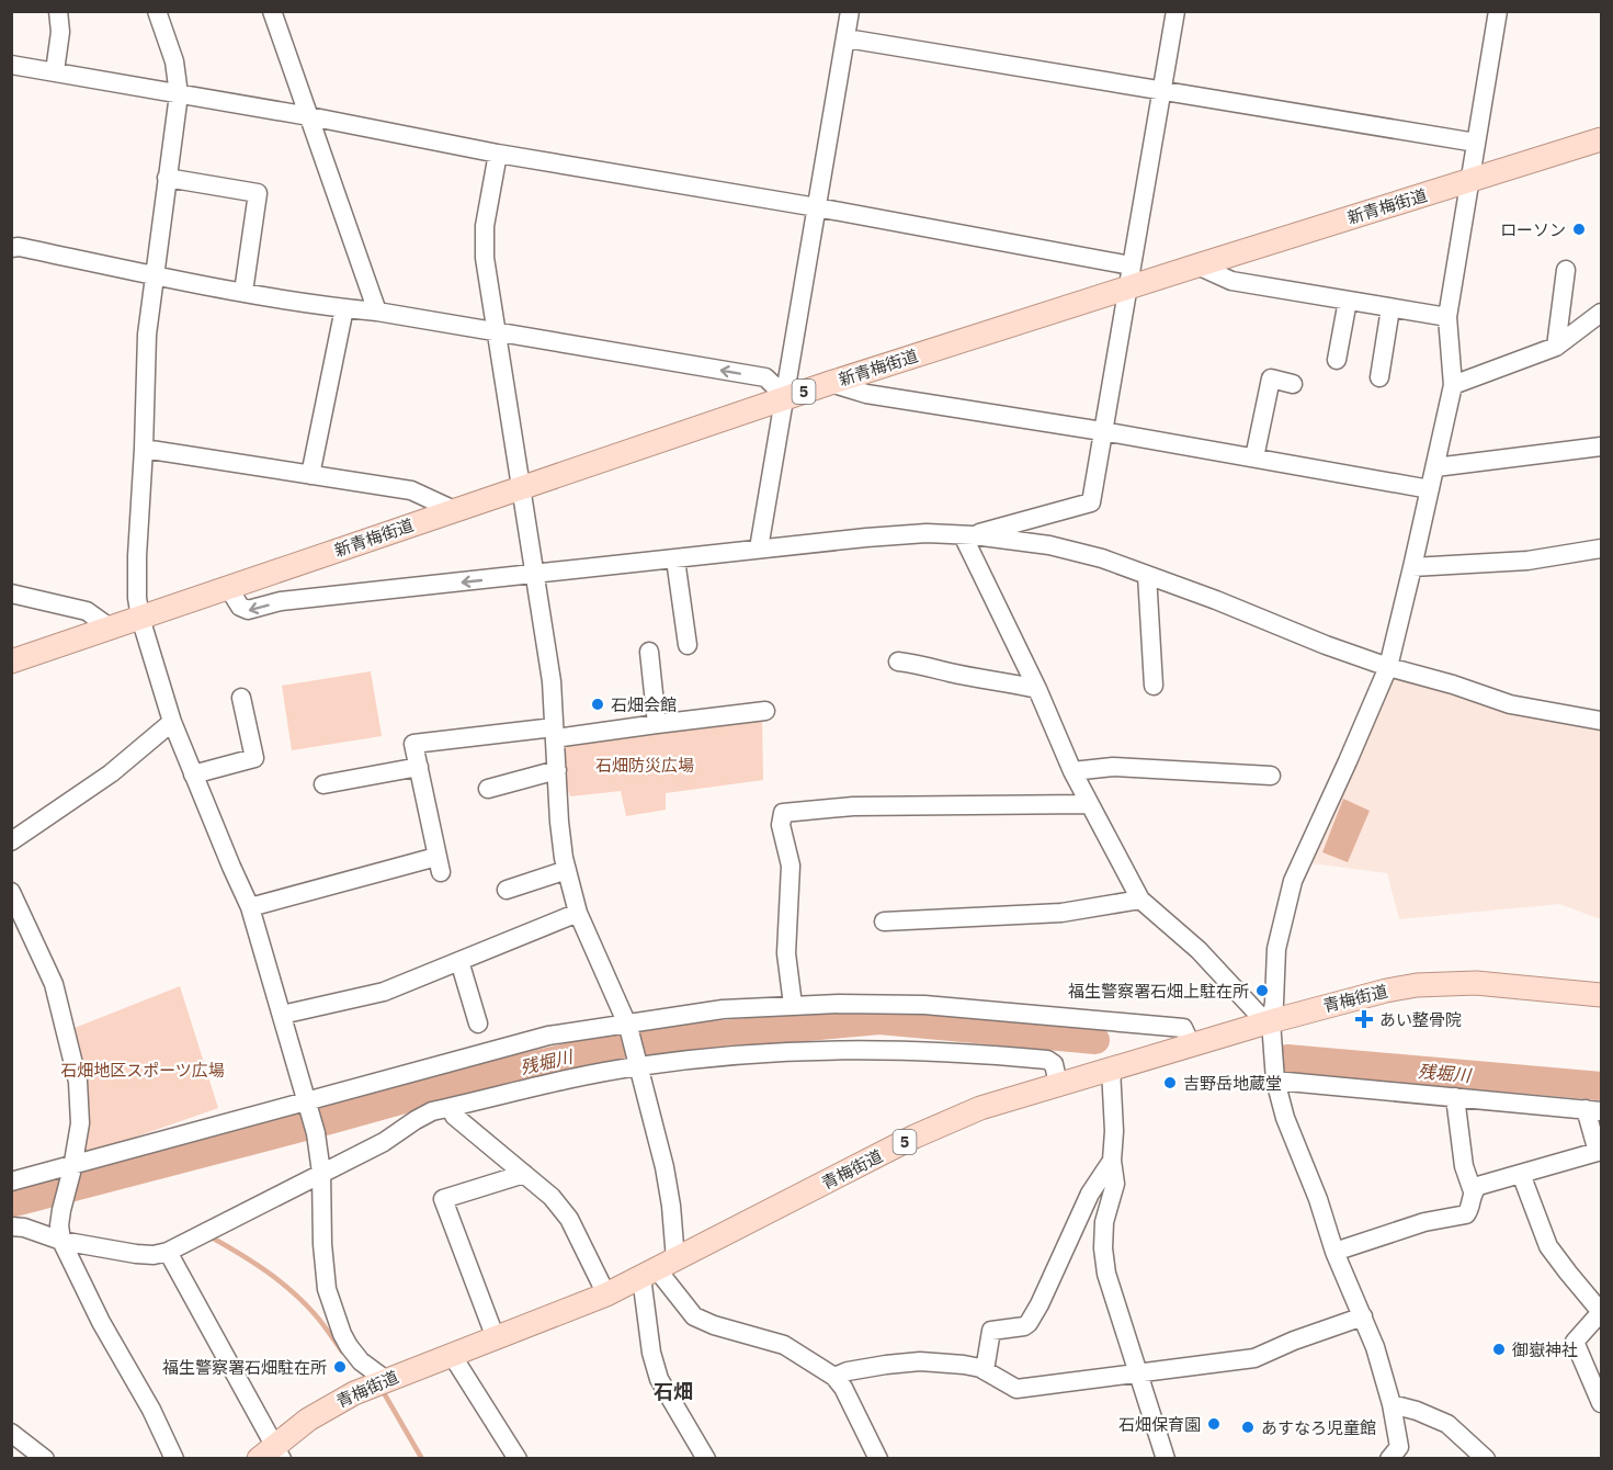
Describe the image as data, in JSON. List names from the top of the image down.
{
  "streets": {
    "main road": ["新青梅街道", "5", "青梅街道"]
  },
  "districts": ["石畑"],
  "water": ["残堀川"],
  "parks": ["石畑防災広場", "石畑地区スポーツ広場"],
  "places": {
    "other": [
      "ローソン",
      "石畑会館",
      "福生警察署石畑上駐在所",
      "吉野岳地蔵堂",
      "御嶽神社",
      "福生警察署石畑駐在所",
      "石畑保育園",
      "あすなろ児童館"
    ],
    "health": ["あい整骨院"]
  }
}
